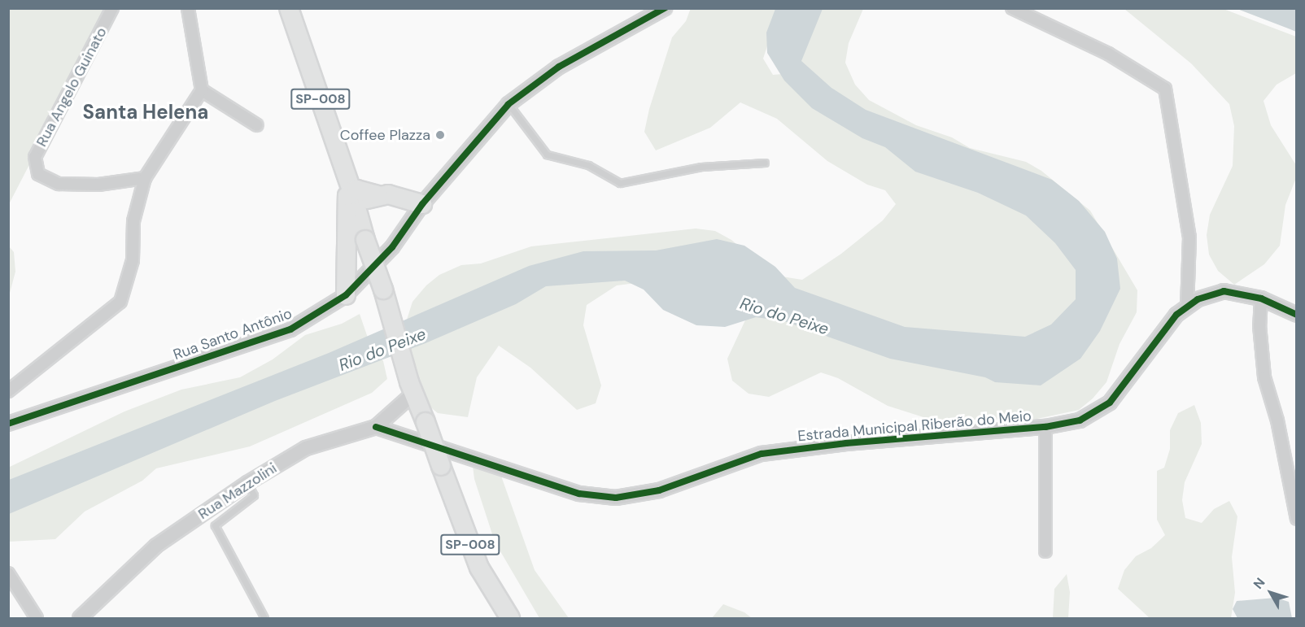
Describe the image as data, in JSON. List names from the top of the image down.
{
  "streets": {
    "main road": ["SP-008"],
    "street": [
      "Rua Angelo Guinato",
      "Rua Santo Antônio",
      "Estrada Municipal Riberão do Meio",
      "Rua Mazzolini"
    ]
  },
  "crossings": [
    ["SP-008", "Rua Mazzolini"],
    ["Estrada Municipal Riberão do Meio", "Rua Mazzolini"]
  ],
  "districts": ["Santa Helena"],
  "water": ["Rio do Peixe"],
  "places": ["Coffee Plazza"],
  "north": "top left"
}
